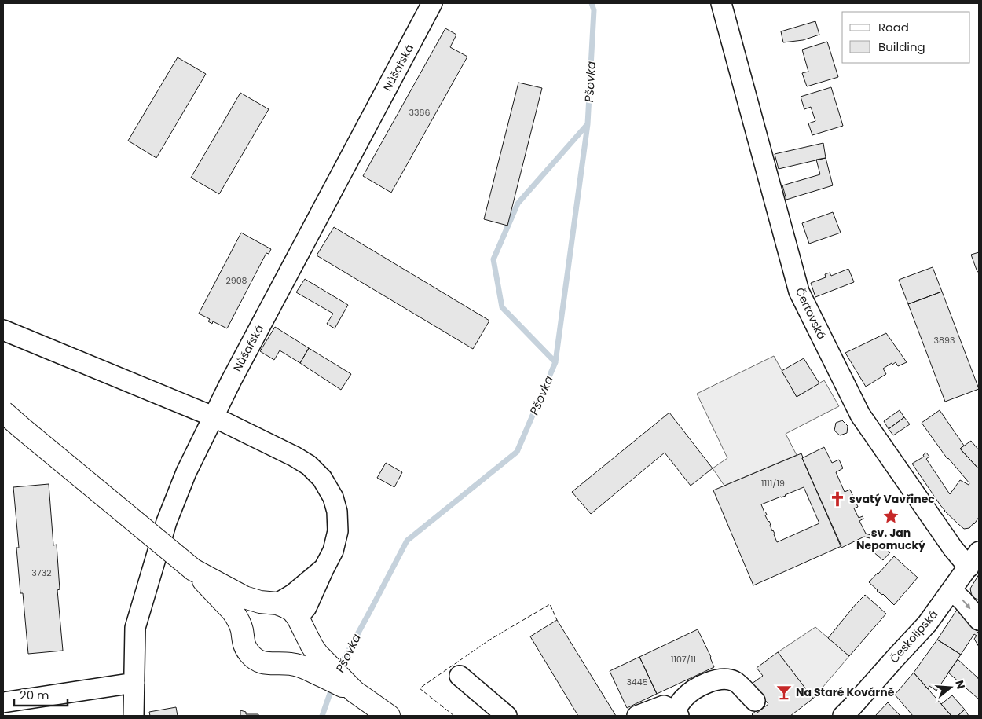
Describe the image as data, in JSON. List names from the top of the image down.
{
  "streets": {
    "street": ["Nůšařská", "Čertovská", "Českolipská"]
  },
  "crossings": [
    ["Čertovská", "Českolipská"]
  ],
  "water": ["Pšovka"],
  "places": {
    "church": ["svatý Vavřinec"],
    "place": ["sv. Jan Nepomucký"],
    "bar": ["Na Staré Kovárně"]
  },
  "house_numbers": [
    "3386",
    "2908",
    "3893",
    "1111/19",
    "3732",
    "1107/11",
    "3445"
  ],
  "legend": ["Road", "Building"],
  "scale_bar": "20 m",
  "north": "right"
}
